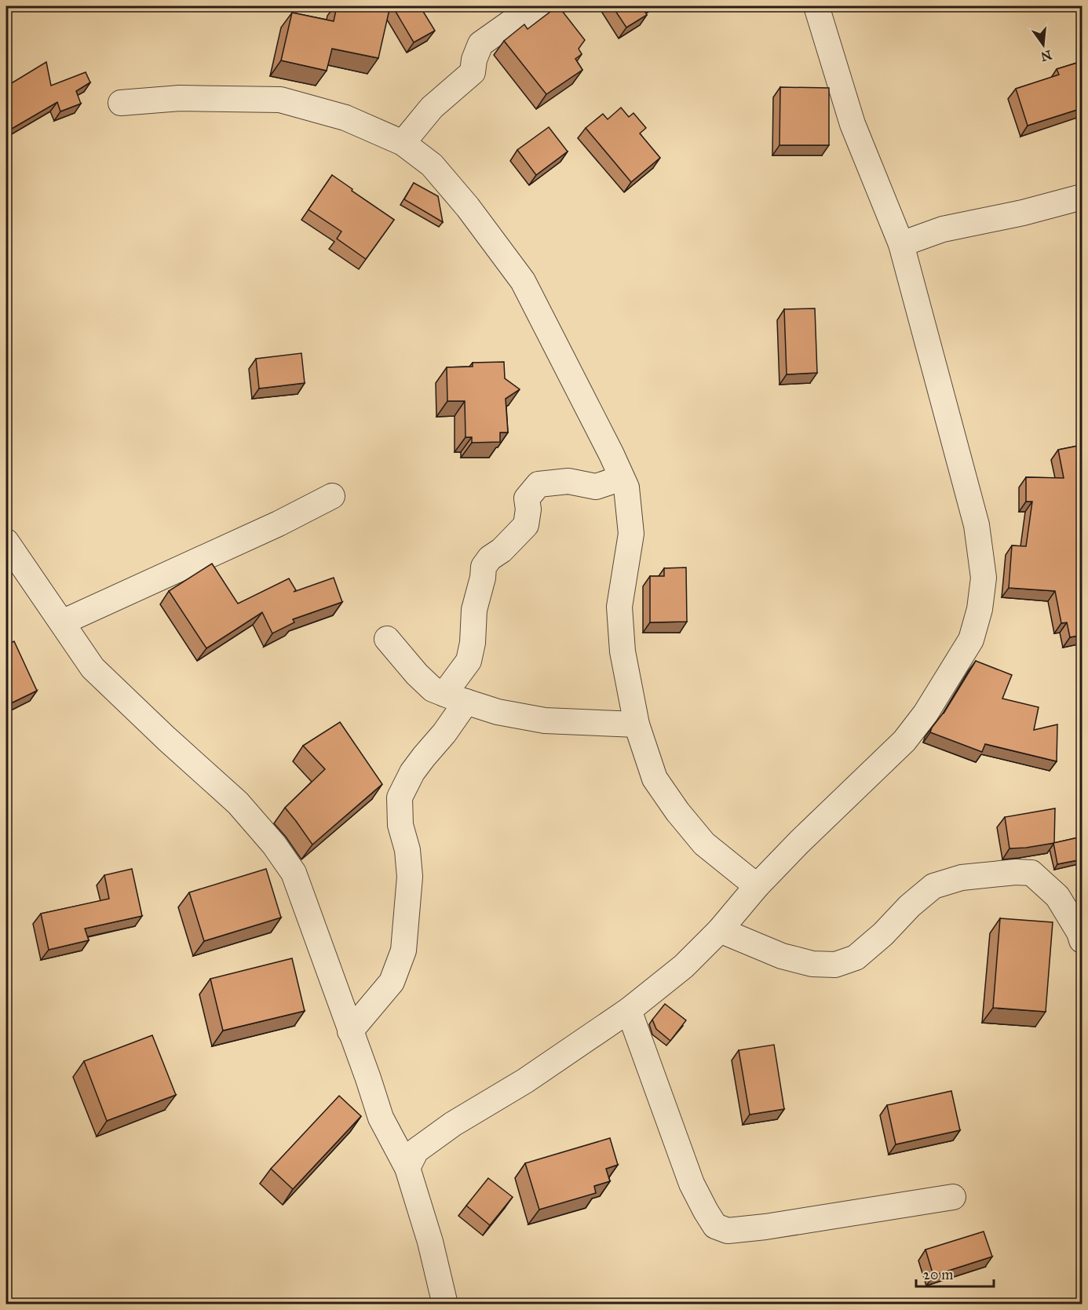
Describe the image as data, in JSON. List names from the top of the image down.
{
  "scale_bar": "20 m",
  "north": "bottom"
}
